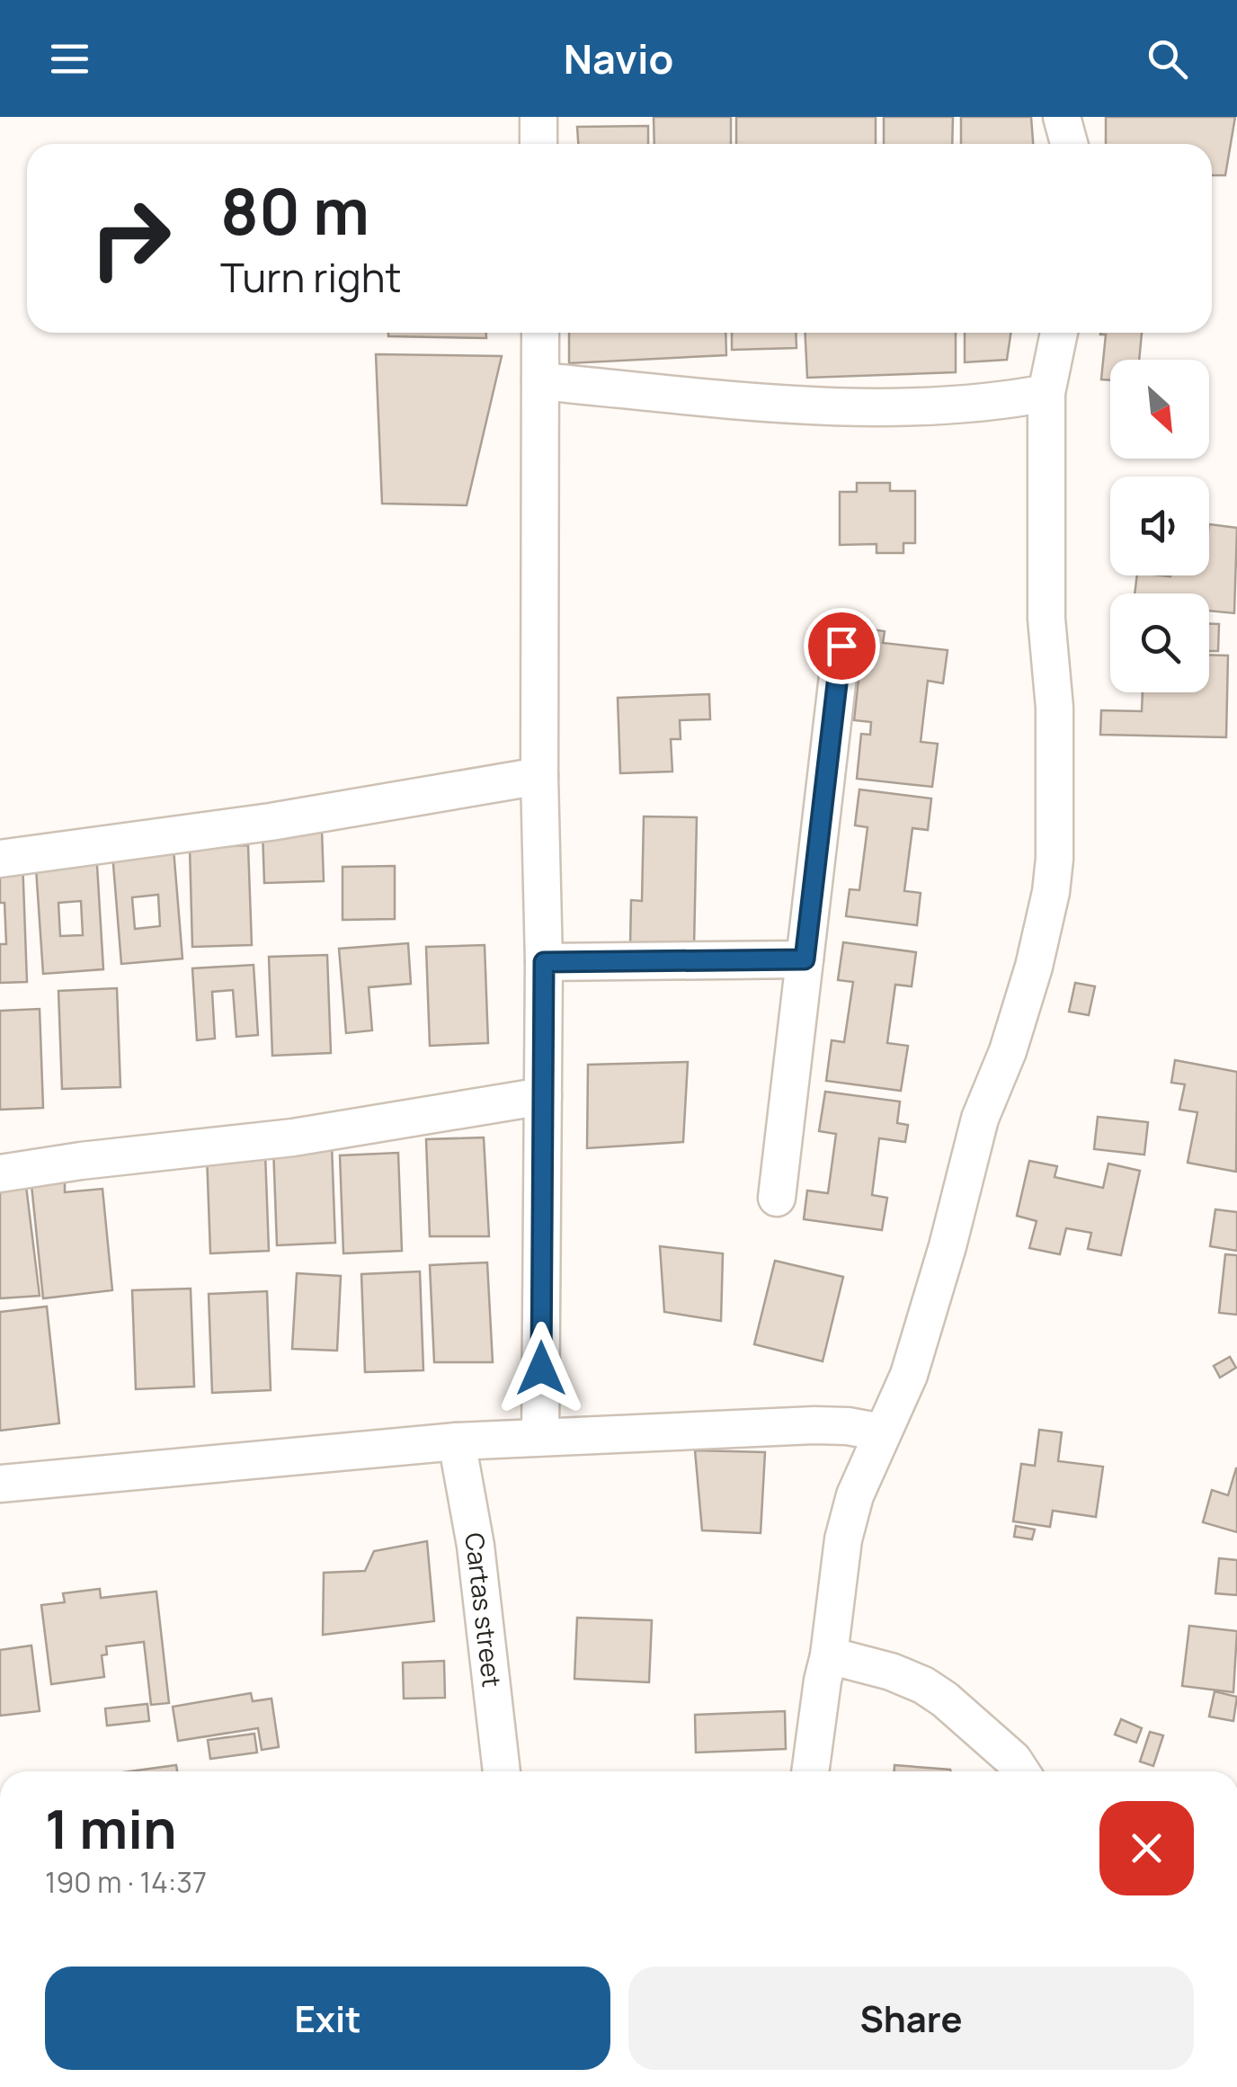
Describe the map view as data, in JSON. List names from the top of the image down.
{
  "streets": {
    "street": ["Cartas street"]
  },
  "north": "bottom right",
  "page": {
    "header": "Navio",
    "turn": ["80 m", "Turn right"],
    "heading": ["1 min", "190 m · 14:37"],
    "buttons": ["Exit", "Share"]
  }
}
